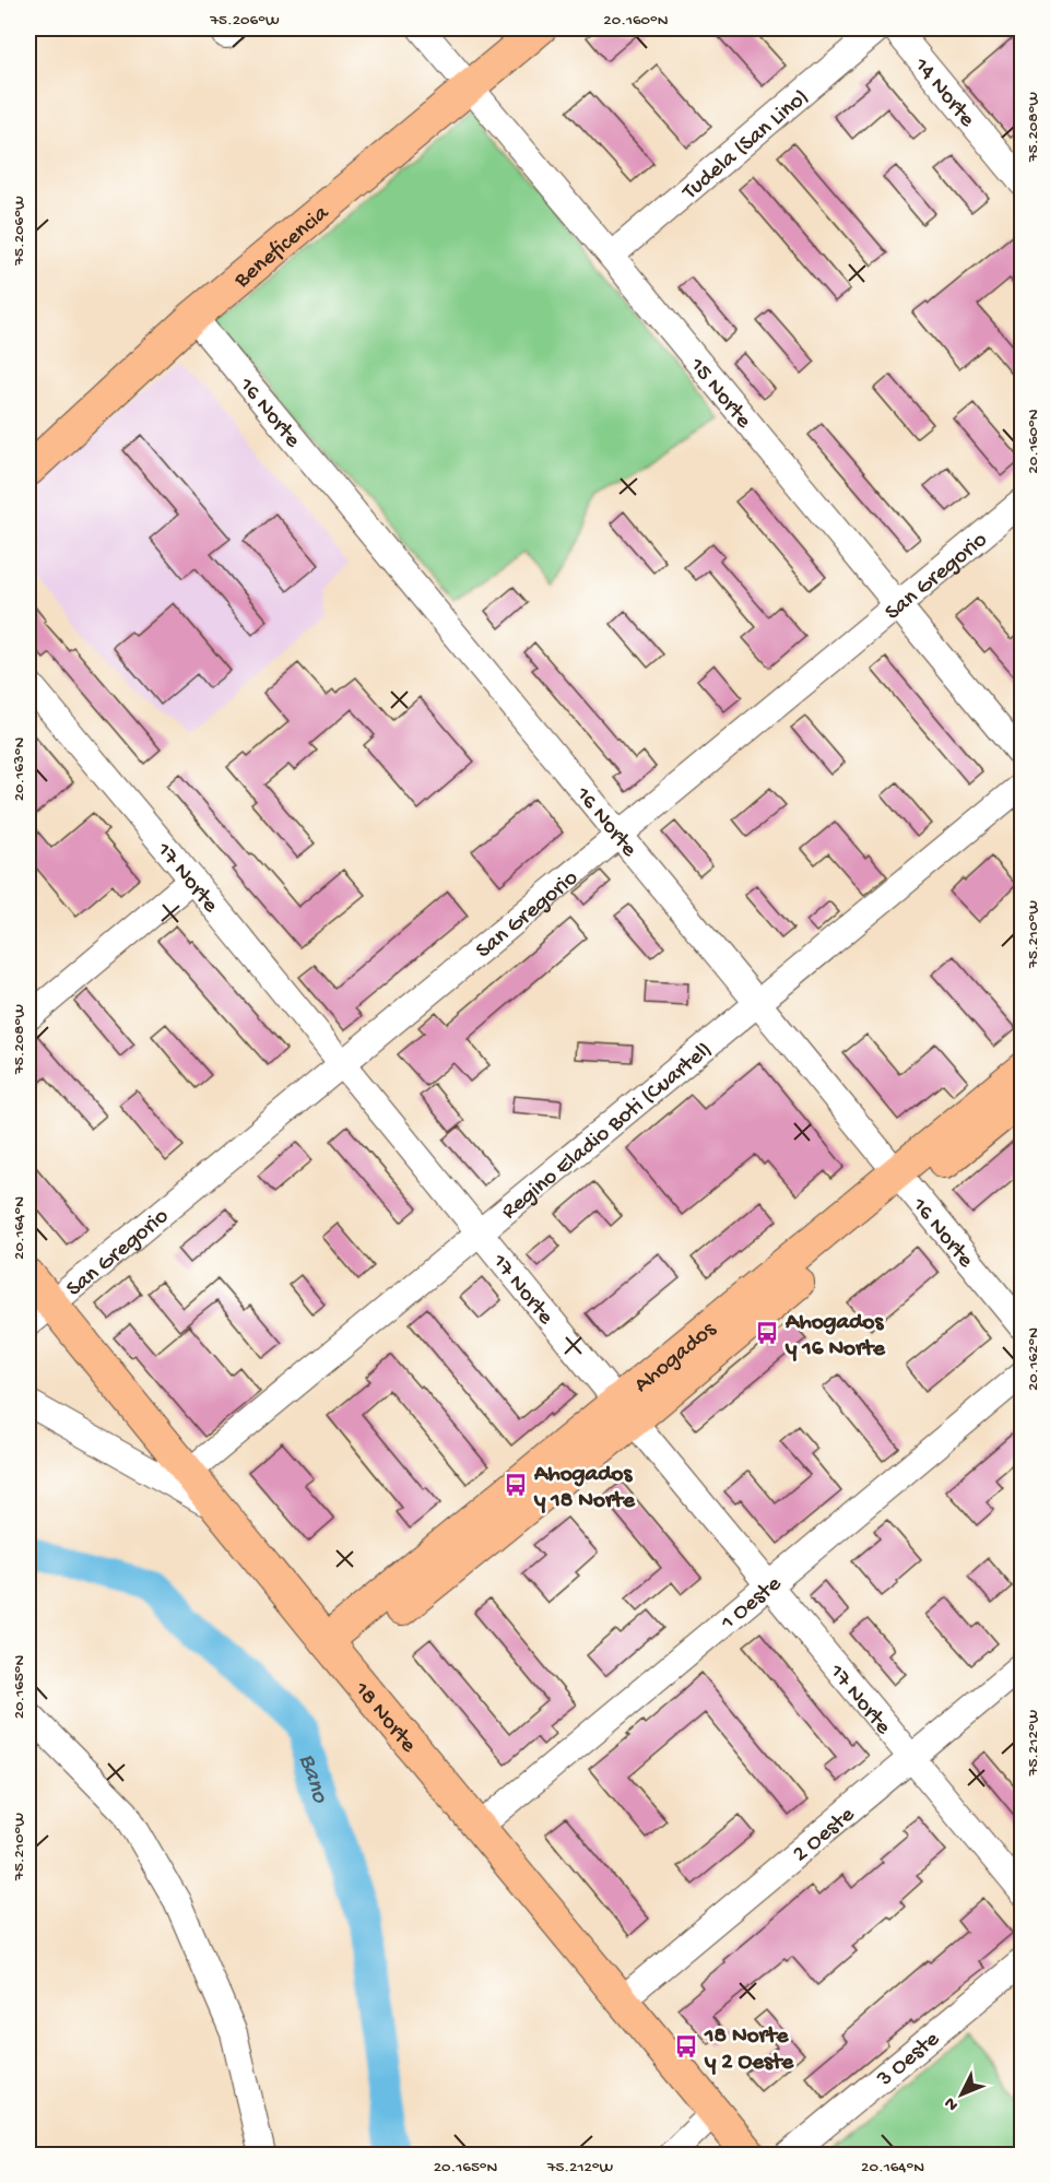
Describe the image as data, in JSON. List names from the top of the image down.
{
  "streets": {
    "main road": ["Beneficencia", "Ahogados", "18 Norte"],
    "street": [
      "14 Norte",
      "Tudela (San Lino)",
      "15 Norte",
      "16 Norte",
      "San Gregorio",
      "17 Norte",
      "Regino Eladio Boti (Cuartel)",
      "1 Oeste",
      "2 Oeste",
      "3 Oeste"
    ]
  },
  "crossings": [
    ["Tudela (San Lino)", "15 Norte"],
    ["Beneficencia", "15 Norte"],
    ["Beneficencia", "16 Norte"],
    ["15 Norte", "San Gregorio"],
    ["16 Norte", "San Gregorio"],
    ["16 Norte", "Regino Eladio Boti (Cuartel)"],
    ["16 Norte", "Ahogados"],
    ["San Gregorio", "17 Norte"],
    ["San Gregorio", "18 Norte"],
    ["17 Norte", "Regino Eladio Boti (Cuartel)"],
    ["17 Norte", "Ahogados"],
    ["17 Norte", "1 Oeste"],
    ["17 Norte", "2 Oeste"],
    ["Regino Eladio Boti (Cuartel)", "18 Norte"],
    ["Ahogados", "18 Norte"],
    ["1 Oeste", "18 Norte"],
    ["18 Norte", "2 Oeste"]
  ],
  "water": ["Bano"],
  "places": {
    "bus stop": ["Ahogados y 16 Norte", "Ahogados y 18 Norte", "18 Norte y 2 Oeste"]
  },
  "north": "bottom left",
  "coordinates": [
    "75.206°W",
    "20.160°N",
    "75.208°W",
    "20.163°N",
    "75.210°W",
    "20.164°N",
    "20.162°N",
    "20.165°N",
    "75.212°W"
  ]
}
